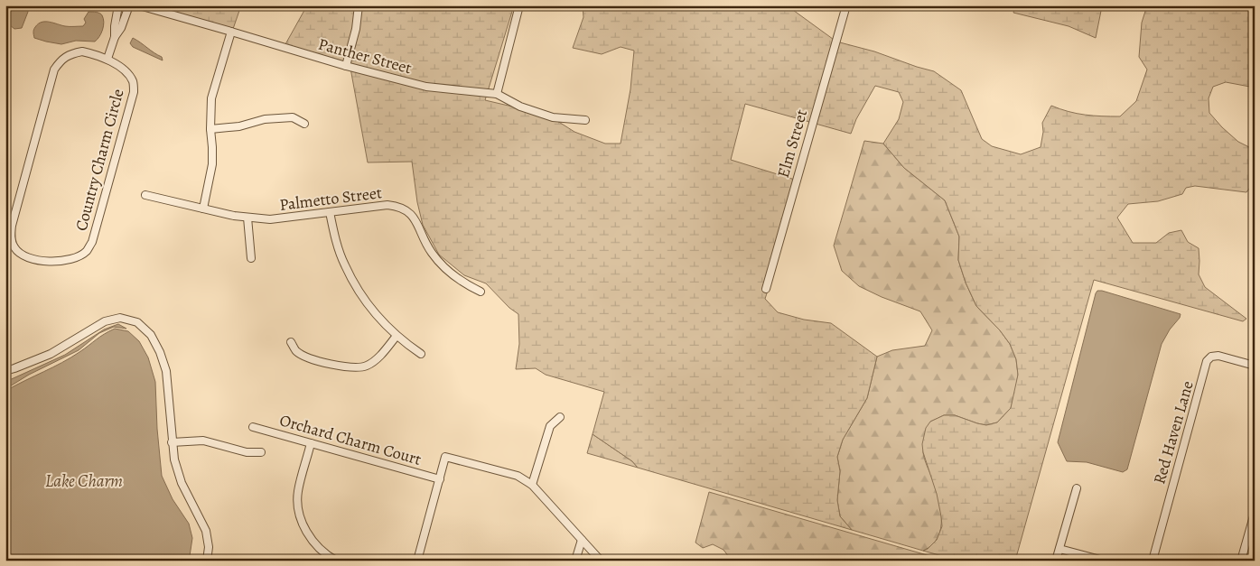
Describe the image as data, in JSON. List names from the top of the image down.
{
  "streets": {
    "street": [
      "Panther Street",
      "Elm Street",
      "Country Charm Circle",
      "Palmetto Street",
      "Red Haven Lane",
      "Orchard Charm Court"
    ]
  },
  "water": ["Lake Charm"]
}
